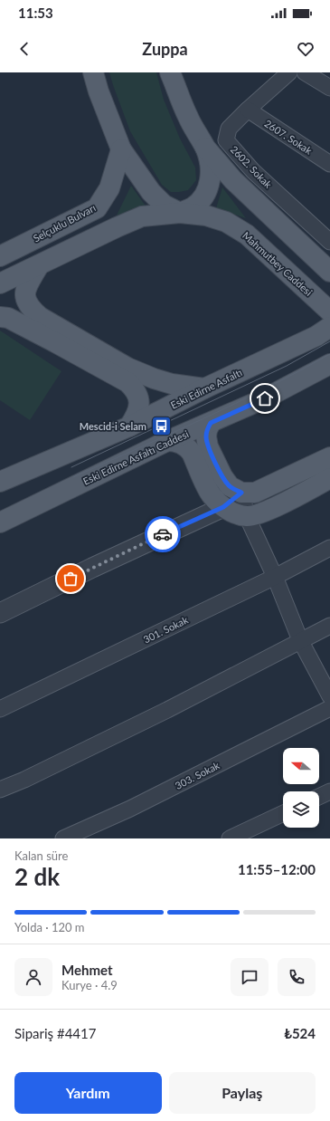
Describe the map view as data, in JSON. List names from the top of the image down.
{
  "streets": {
    "main road": [
      "Selçuklu Bulvarı",
      "Mahmutbey Caddesi",
      "Eski Edirne Asfaltı",
      "Eski Edirne Asfaltı Caddesi"
    ],
    "street": [
      "2607. Sokak",
      "2602. Sokak",
      "301. Sokak",
      "303. Sokak"
    ]
  },
  "crossings": [
    ["2607. Sokak", "2602. Sokak"]
  ],
  "places": {
    "bus stop": ["Mescid-i Selam"]
  },
  "north": "left",
  "page": {
    "status": "11:53",
    "header": "Zuppa",
    "heading": ["2 dk", "Kalan süre", "11:55–12:00"],
    "panel": [
      "Mehmet",
      "Kurye · 4.9",
      "Sipariş #4417",
      "₺524"
    ],
    "bar": "Yolda · 120 m",
    "buttons": ["Yardım", "Paylaş"]
  }
}
